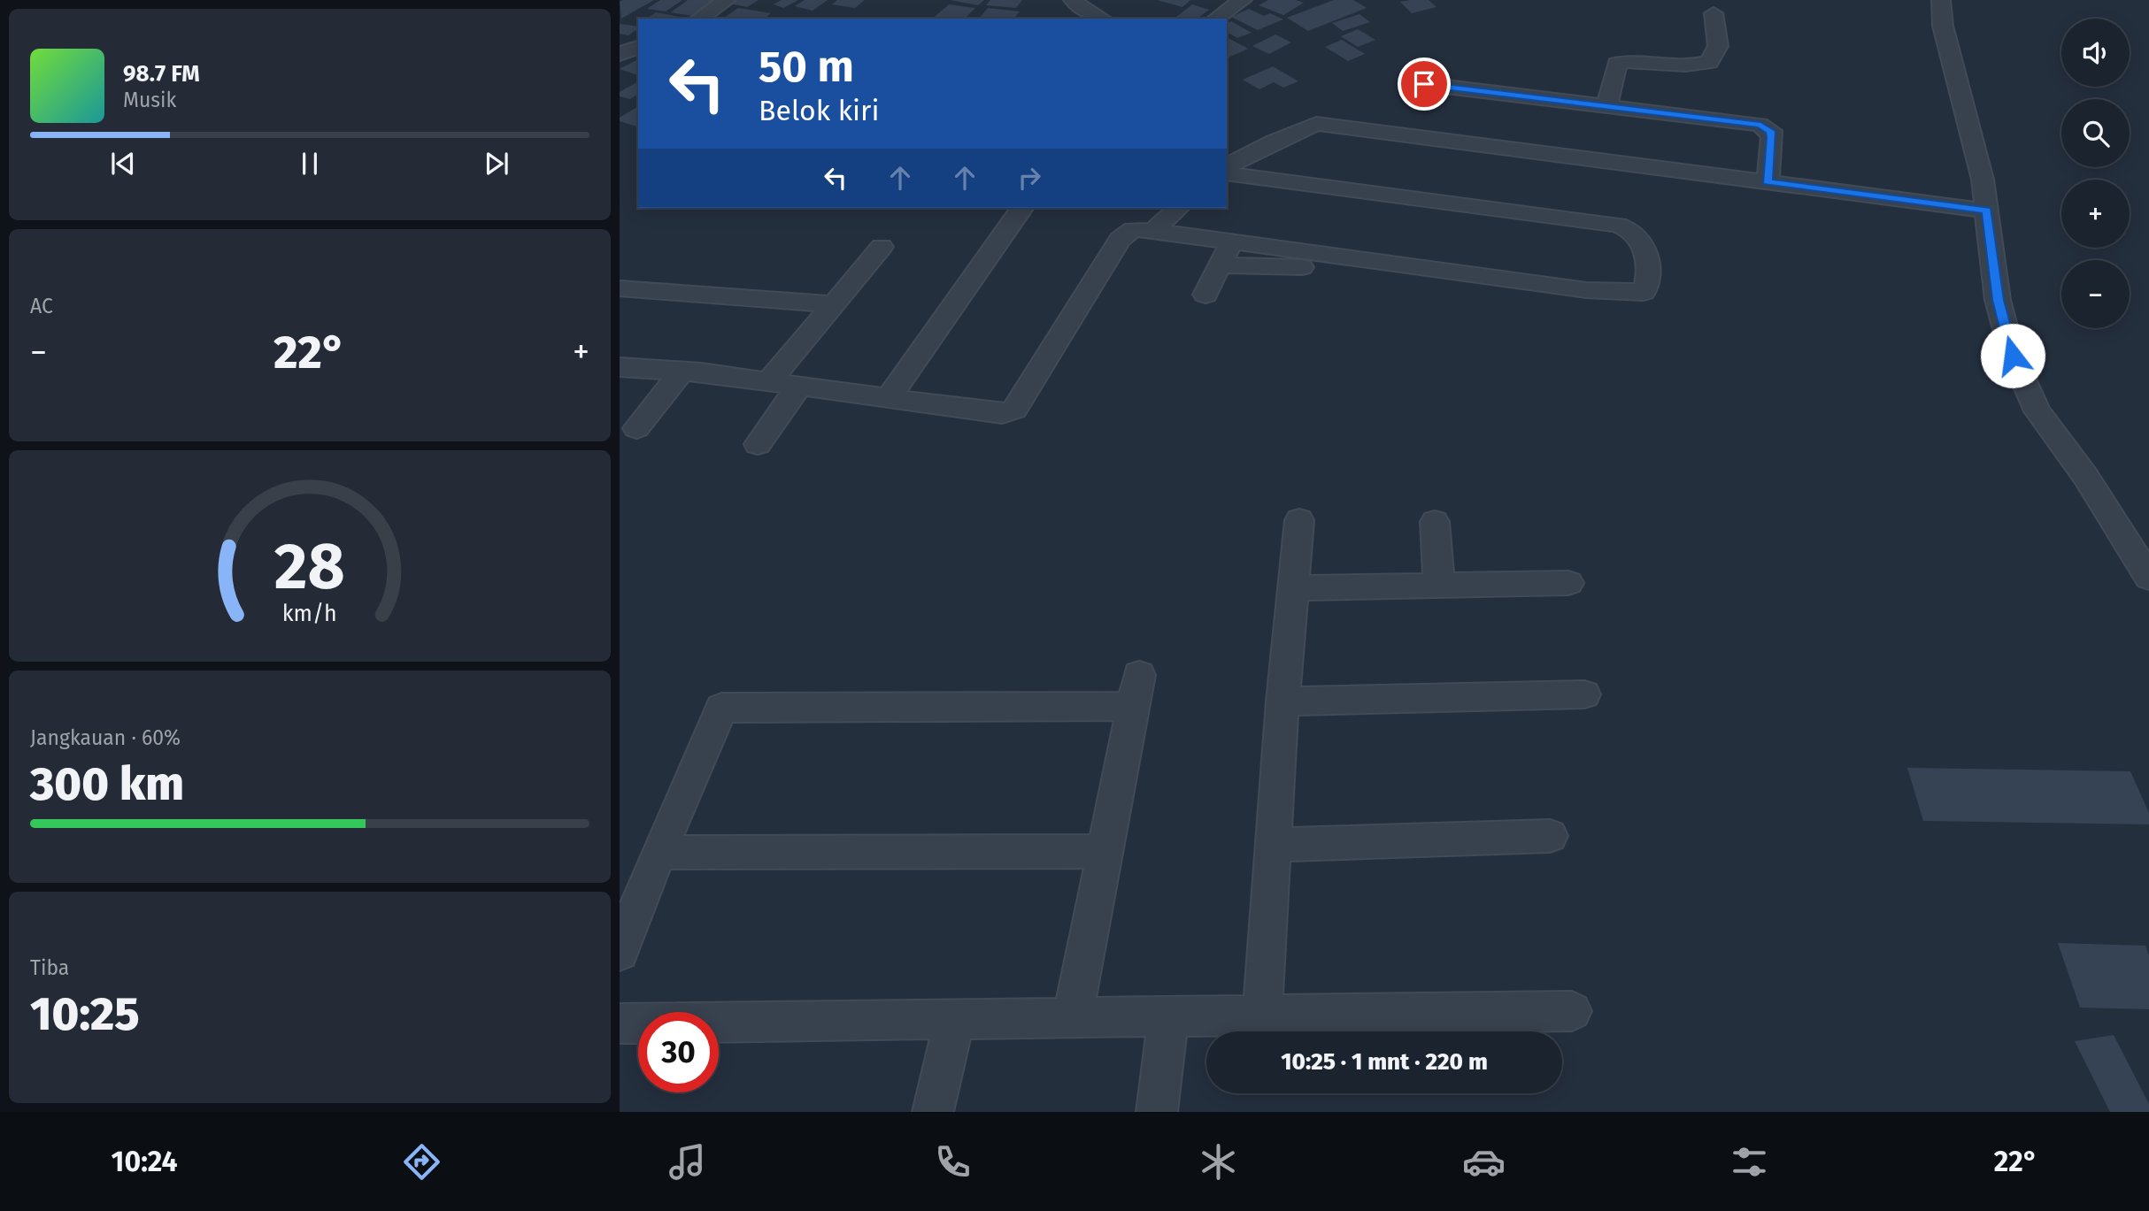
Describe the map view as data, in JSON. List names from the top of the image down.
{
  "page": {
    "map_buttons": ["+", "−"],
    "turn": ["50 m", "Belok kiri"],
    "song": ["98.7 FM", "Musik"],
    "tile": [
      "AC",
      ["Jangkauan · 60%", "300 km"],
      ["Tiba", "10:25"]
    ],
    "heat": ["−", "22°", "+"],
    "limit": "30",
    "trip": "10:25 · 1 mnt · 220 m",
    "tabs": ["10:24", "22°"],
    "gauge": ["28", "km/h"]
  }
}
